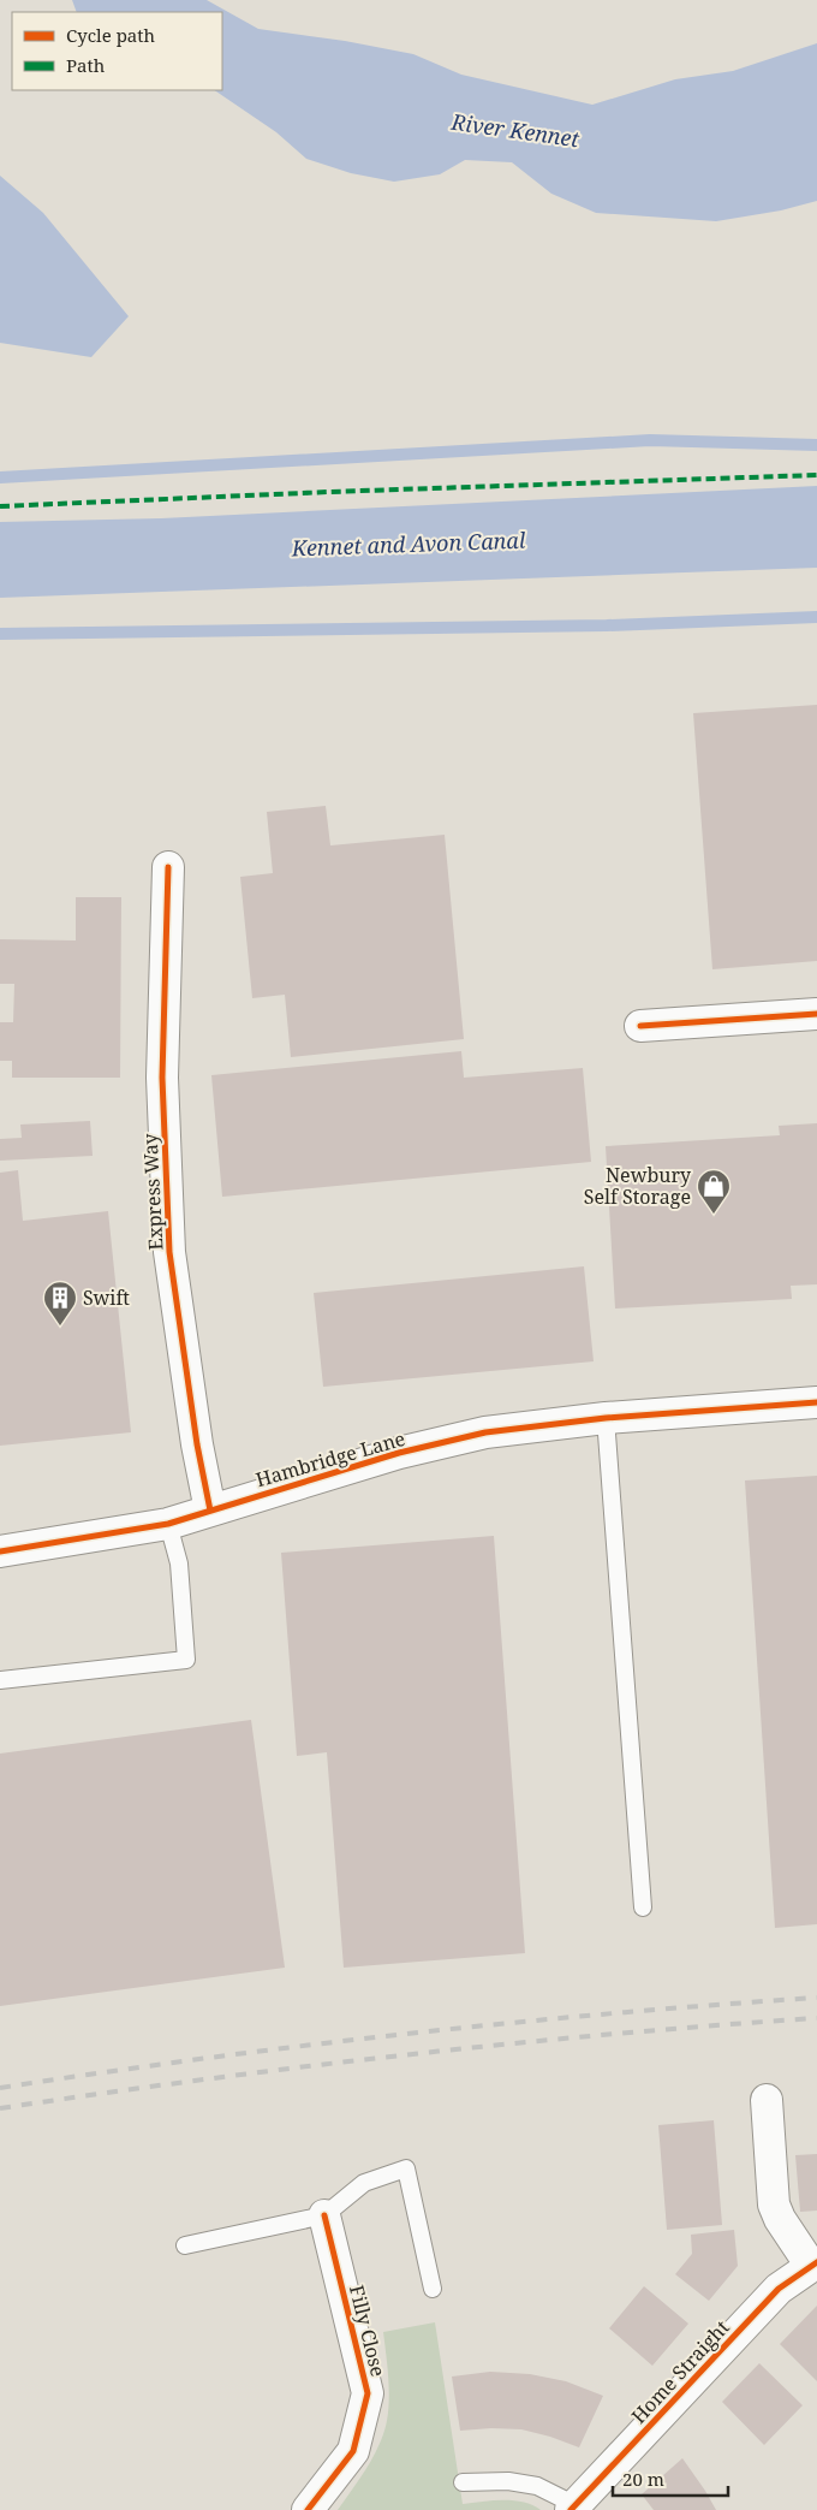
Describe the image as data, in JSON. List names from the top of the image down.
{
  "streets": {
    "street": [
      "Express Way",
      "Hambridge Lane",
      "Filly Close",
      "Home Straight"
    ]
  },
  "crossings": [
    ["Express Way", "Hambridge Lane"]
  ],
  "water": ["River Kennet", "Kennet and Avon Canal"],
  "places": {
    "shop": ["Newbury Self Storage"],
    "building": ["Swift"]
  },
  "legend": ["Cycle path", "Path"],
  "scale_bar": "20 m"
}
